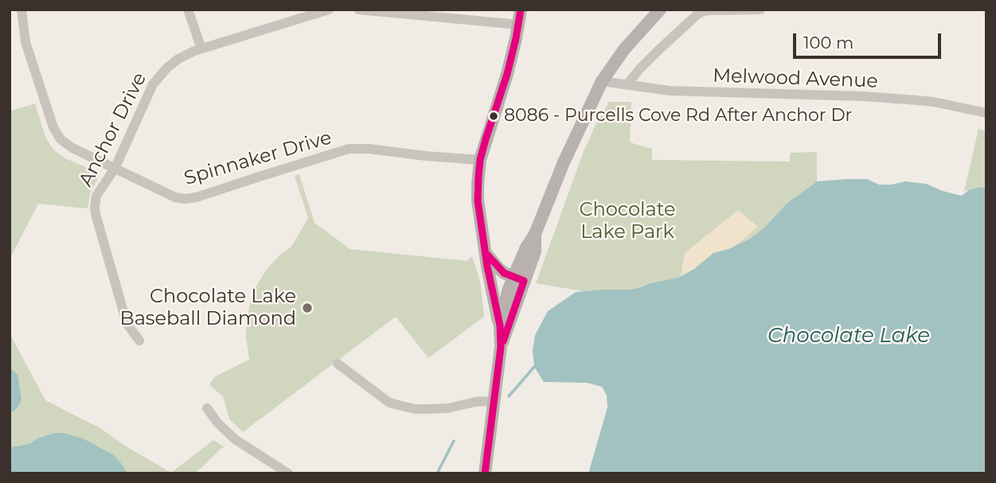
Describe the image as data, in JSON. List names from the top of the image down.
{
  "streets": {
    "street": ["Melwood Avenue", "Anchor Drive", "Spinnaker Drive"]
  },
  "crossings": [
    ["Anchor Drive", "Spinnaker Drive"]
  ],
  "water": ["Chocolate Lake"],
  "parks": ["Chocolate Lake Park"],
  "places": ["8086 - Purcells Cove Rd After Anchor Dr", "Chocolate Lake Baseball Diamond"],
  "scale_bar": "100 m"
}
